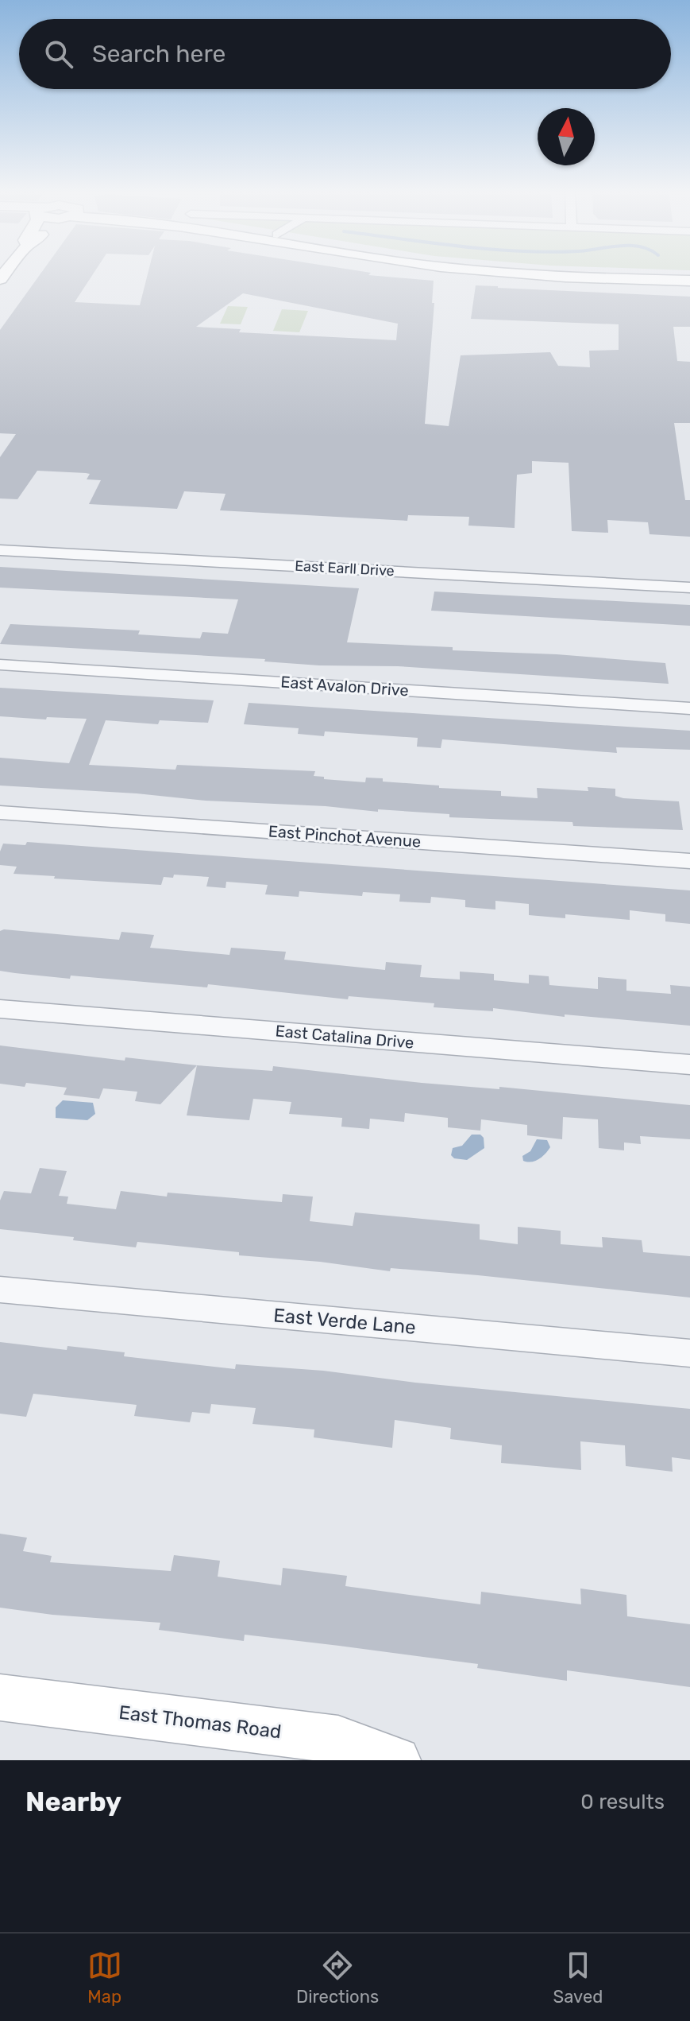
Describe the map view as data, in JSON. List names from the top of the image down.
{
  "streets": {
    "main road": ["East Thomas Road"],
    "street": [
      "East Earll Drive",
      "East Avalon Drive",
      "East Pinchot Avenue",
      "East Catalina Drive",
      "East Verde Lane"
    ]
  },
  "north": "top",
  "page": {
    "search": "Search here",
    "heading": ["Nearby", "0 results"],
    "nav": ["Map", "Directions", "Saved"]
  }
}
